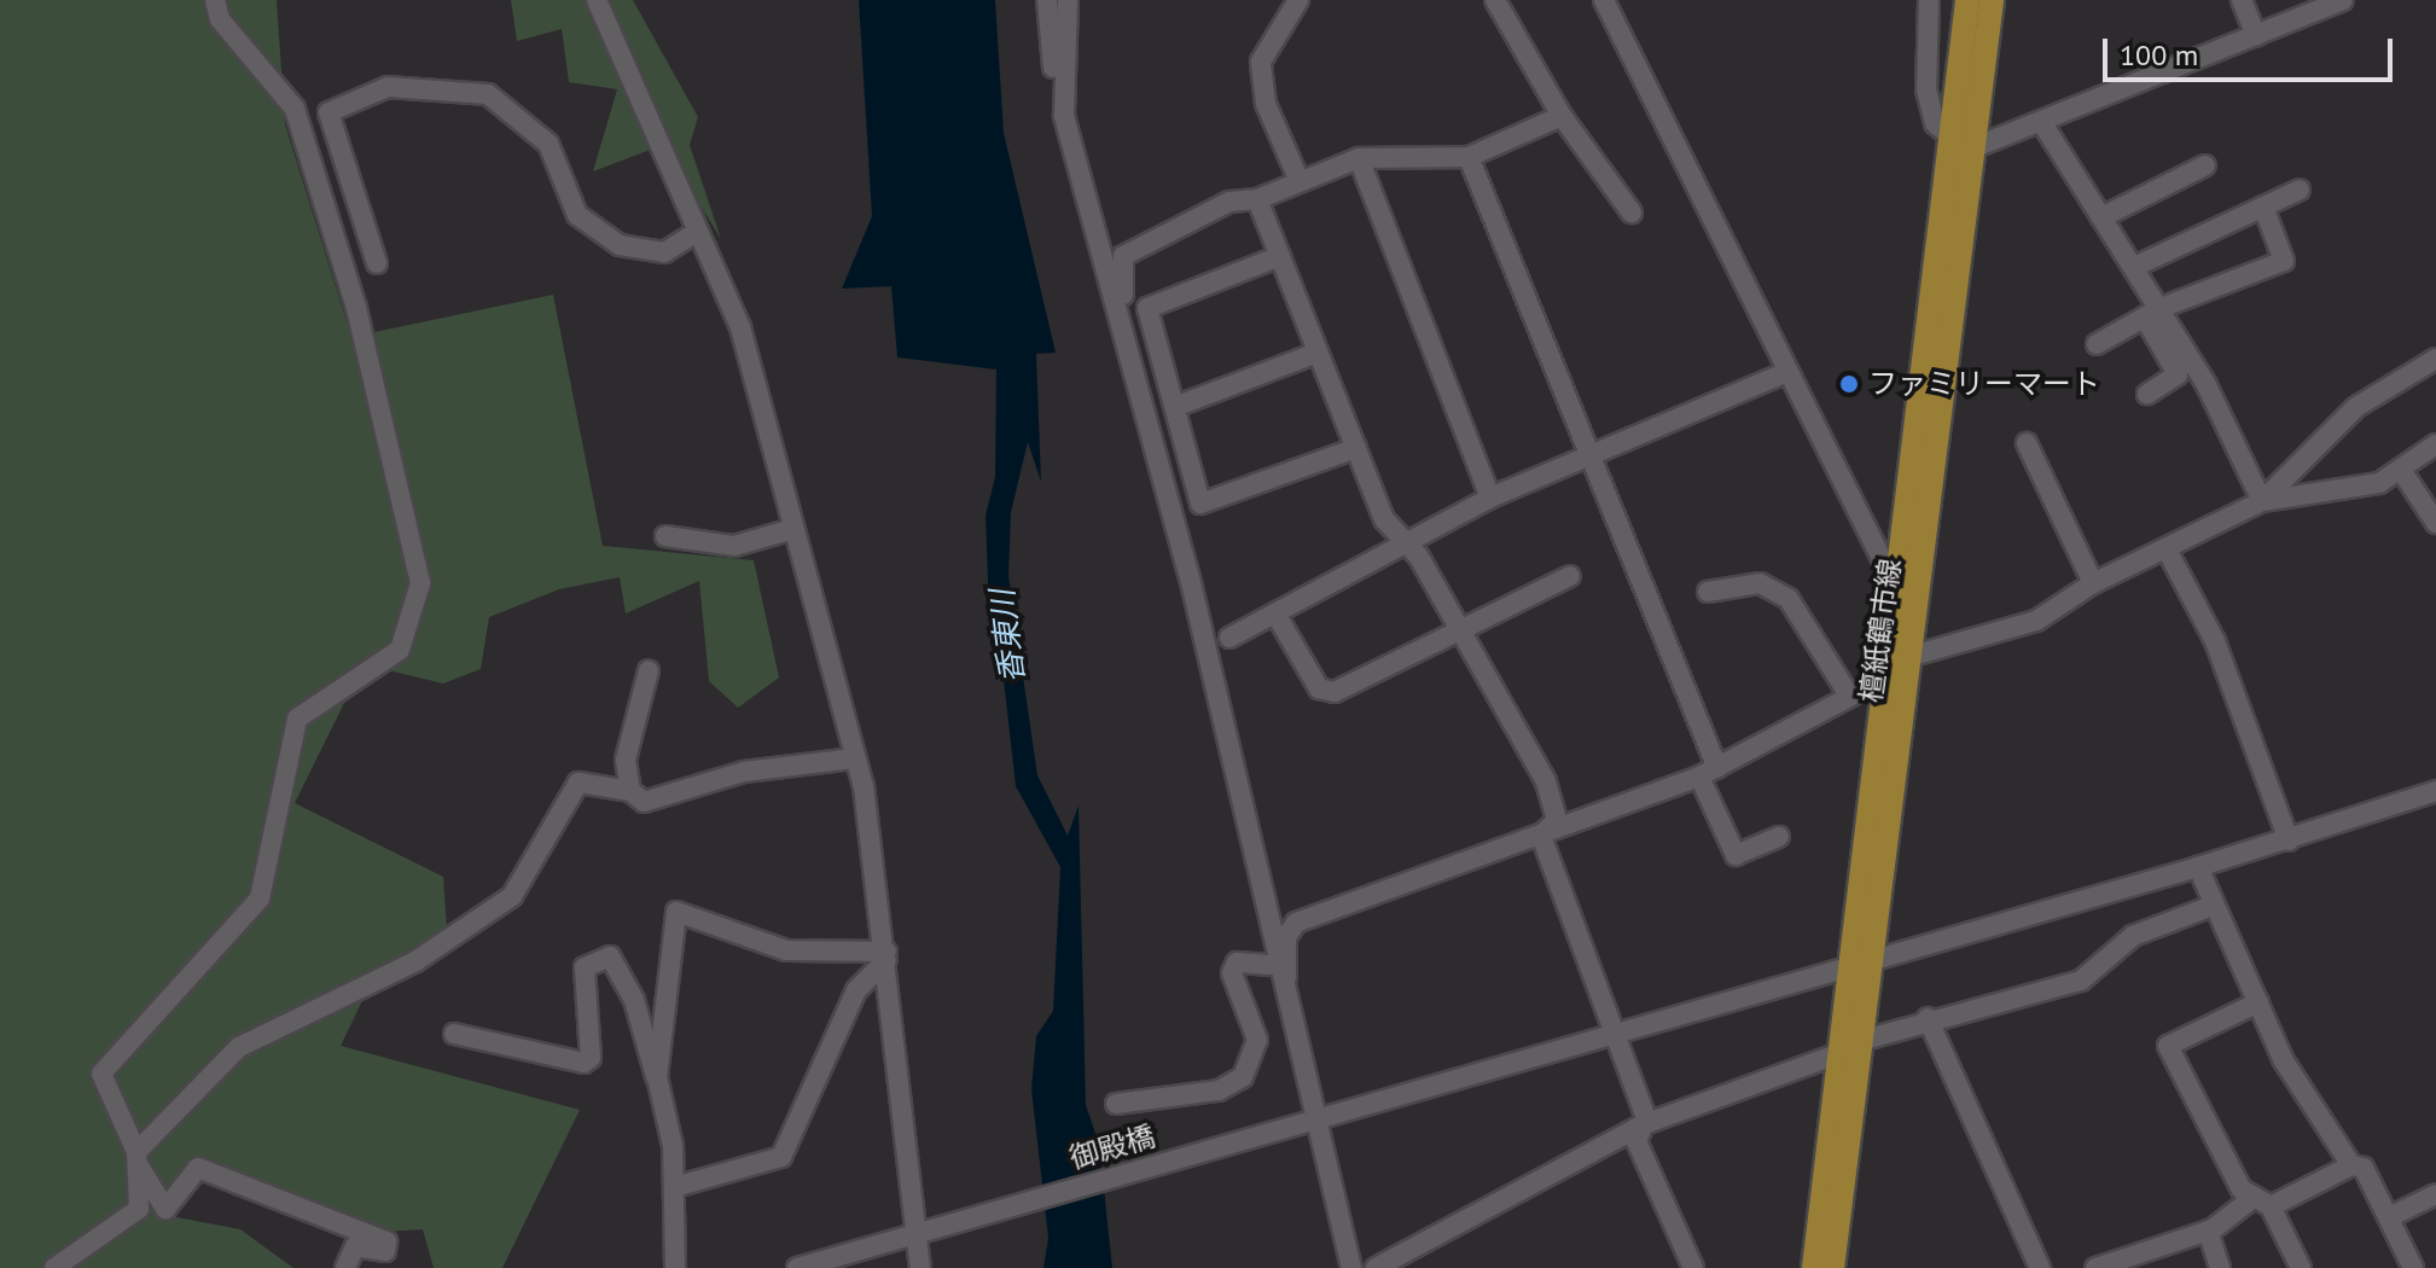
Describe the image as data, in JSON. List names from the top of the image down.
{
  "streets": {
    "main road": ["檀紙鶴市線"],
    "street": ["御殿橋"]
  },
  "crossings": [
    ["檀紙鶴市線", "御殿橋"]
  ],
  "water": ["香東川"],
  "places": ["ファミリーマート"],
  "scale_bar": "100 m"
}
